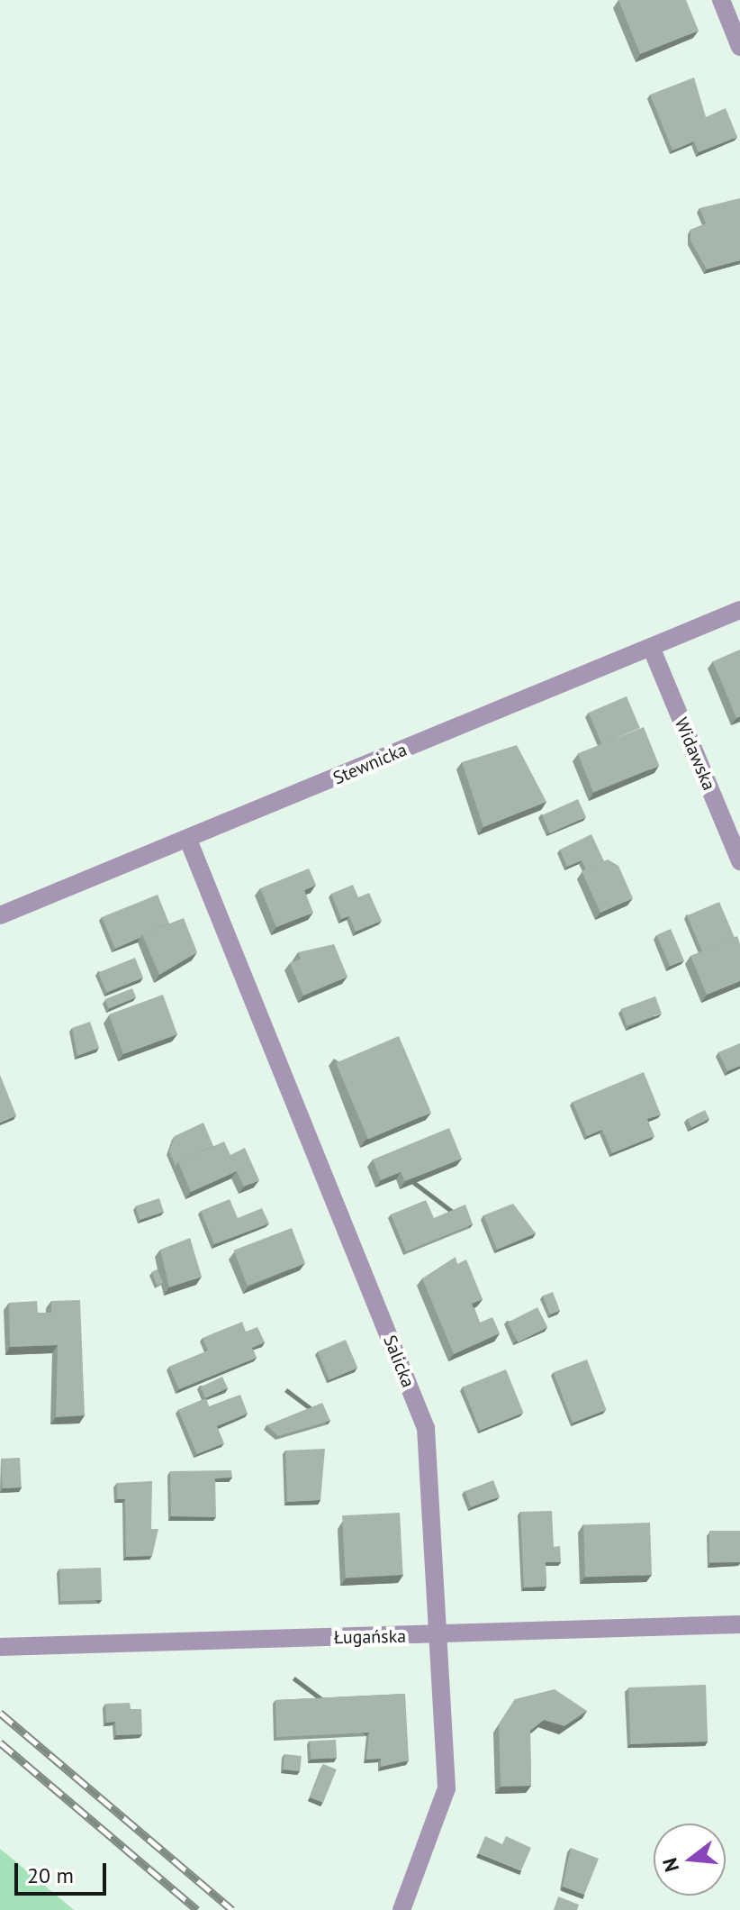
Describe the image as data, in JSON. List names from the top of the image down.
{
  "streets": {
    "street": [
      "Widawska",
      "Stewnicka",
      "Salicka",
      "Ługańska"
    ]
  },
  "crossings": [
    ["Widawska", "Stewnicka"],
    ["Stewnicka", "Salicka"],
    ["Salicka", "Ługańska"]
  ],
  "scale_bar": "20 m",
  "north": "left"
}
